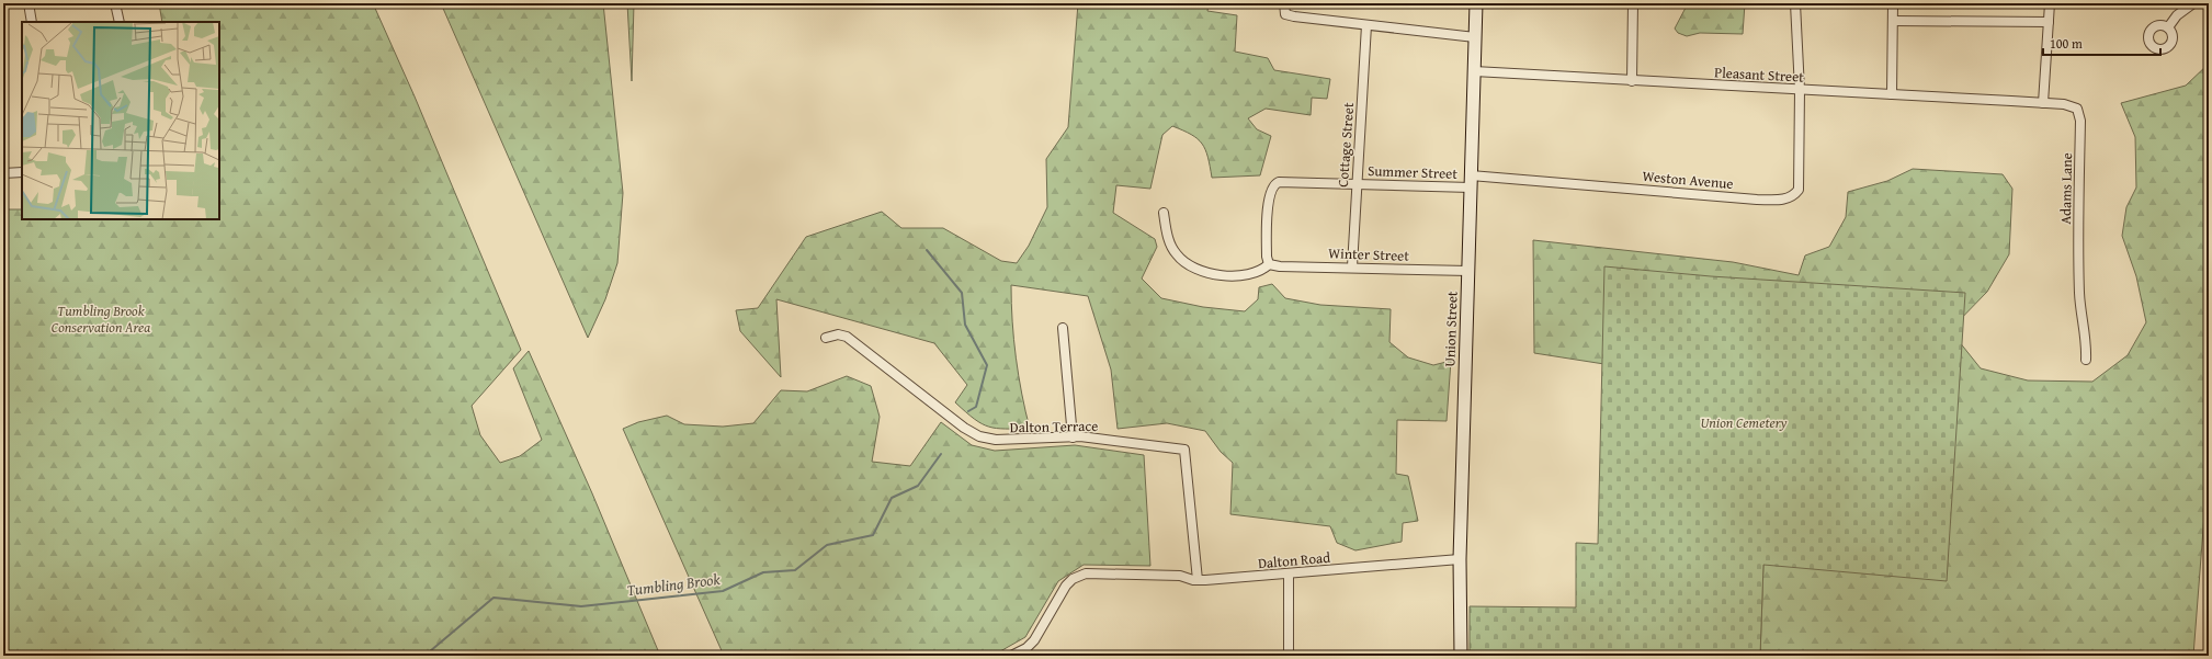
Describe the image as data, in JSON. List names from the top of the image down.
{
  "streets": {
    "main road": ["Union Street"],
    "street": [
      "Pleasant Street",
      "Cottage Street",
      "Summer Street",
      "Weston Avenue",
      "Adams Lane",
      "Winter Street",
      "Dalton Terrace",
      "Dalton Road"
    ]
  },
  "crossings": [
    ["Pleasant Street", "Weston Avenue"],
    ["Pleasant Street", "Adams Lane"],
    ["Pleasant Street", "Union Street"],
    ["Cottage Street", "Summer Street"],
    ["Cottage Street", "Winter Street"],
    ["Summer Street", "Winter Street"],
    ["Summer Street", "Union Street"],
    ["Weston Avenue", "Union Street"],
    ["Winter Street", "Union Street"],
    ["Union Street", "Dalton Road"],
    ["Dalton Terrace", "Dalton Road"]
  ],
  "water": ["Tumbling Brook"],
  "parks": ["Tumbling Brook Conservation Area", "Union Cemetery"],
  "scale_bar": "100 m"
}
